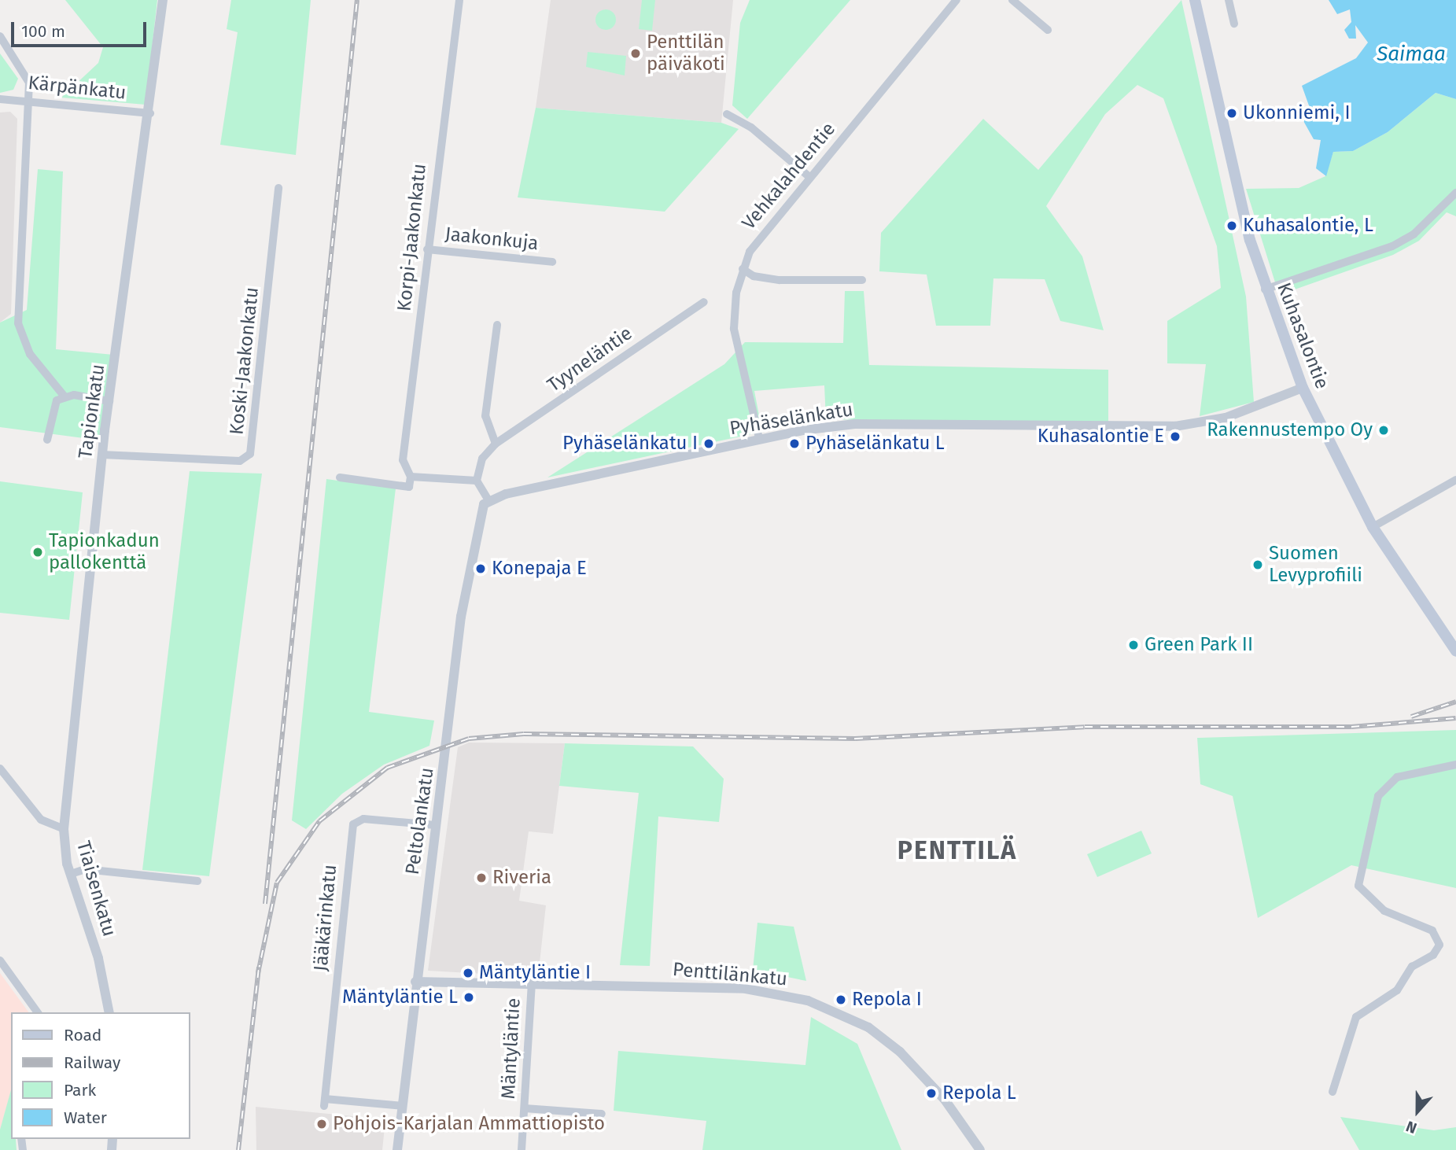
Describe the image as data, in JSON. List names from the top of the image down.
{
  "streets": {
    "main road": ["Kuhasalontie"],
    "street": [
      "Kärpänkatu",
      "Vehkalahdentie",
      "Korpi-Jaakonkatu",
      "Jaakonkuja",
      "Tyyneläntie",
      "Koski-Jaakonkatu",
      "Tapionkatu",
      "Pyhäselänkatu",
      "Peltolankatu",
      "Tiaisenkatu",
      "Jääkärinkatu",
      "Penttilänkatu",
      "Mäntyläntie"
    ]
  },
  "crossings": [
    ["Kärpänkatu", "Tapionkatu"],
    ["Vehkalahdentie", "Pyhäselänkatu"],
    ["Korpi-Jaakonkatu", "Jaakonkuja"],
    ["Kuhasalontie", "Pyhäselänkatu"],
    ["Koski-Jaakonkatu", "Tapionkatu"],
    ["Tapionkatu", "Tiaisenkatu"],
    ["Pyhäselänkatu", "Peltolankatu"],
    ["Peltolankatu", "Jääkärinkatu"],
    ["Peltolankatu", "Penttilänkatu"],
    ["Penttilänkatu", "Mäntyläntie"]
  ],
  "districts": ["PENTTILÄ"],
  "water": ["Saimaa"],
  "places": [
    "Penttilän päiväkoti",
    "Ukonniemi, I",
    "Kuhasalontie, L",
    "Rakennustempo Oy",
    "Kuhasalontie E",
    "Pyhäselänkatu I",
    "Pyhäselänkatu L",
    "Tapionkadun pallokenttä",
    "Suomen Levyprofiili",
    "Konepaja E",
    "Green Park II",
    "Riveria",
    "Mäntyläntie I",
    "Mäntyläntie L",
    "Repola I",
    "Repola L",
    "Pohjois-Karjalan Ammattiopisto"
  ],
  "legend": [
    "Road",
    "Railway",
    "Park",
    "Water"
  ],
  "scale_bar": "100 m",
  "north": "bottom"
}
